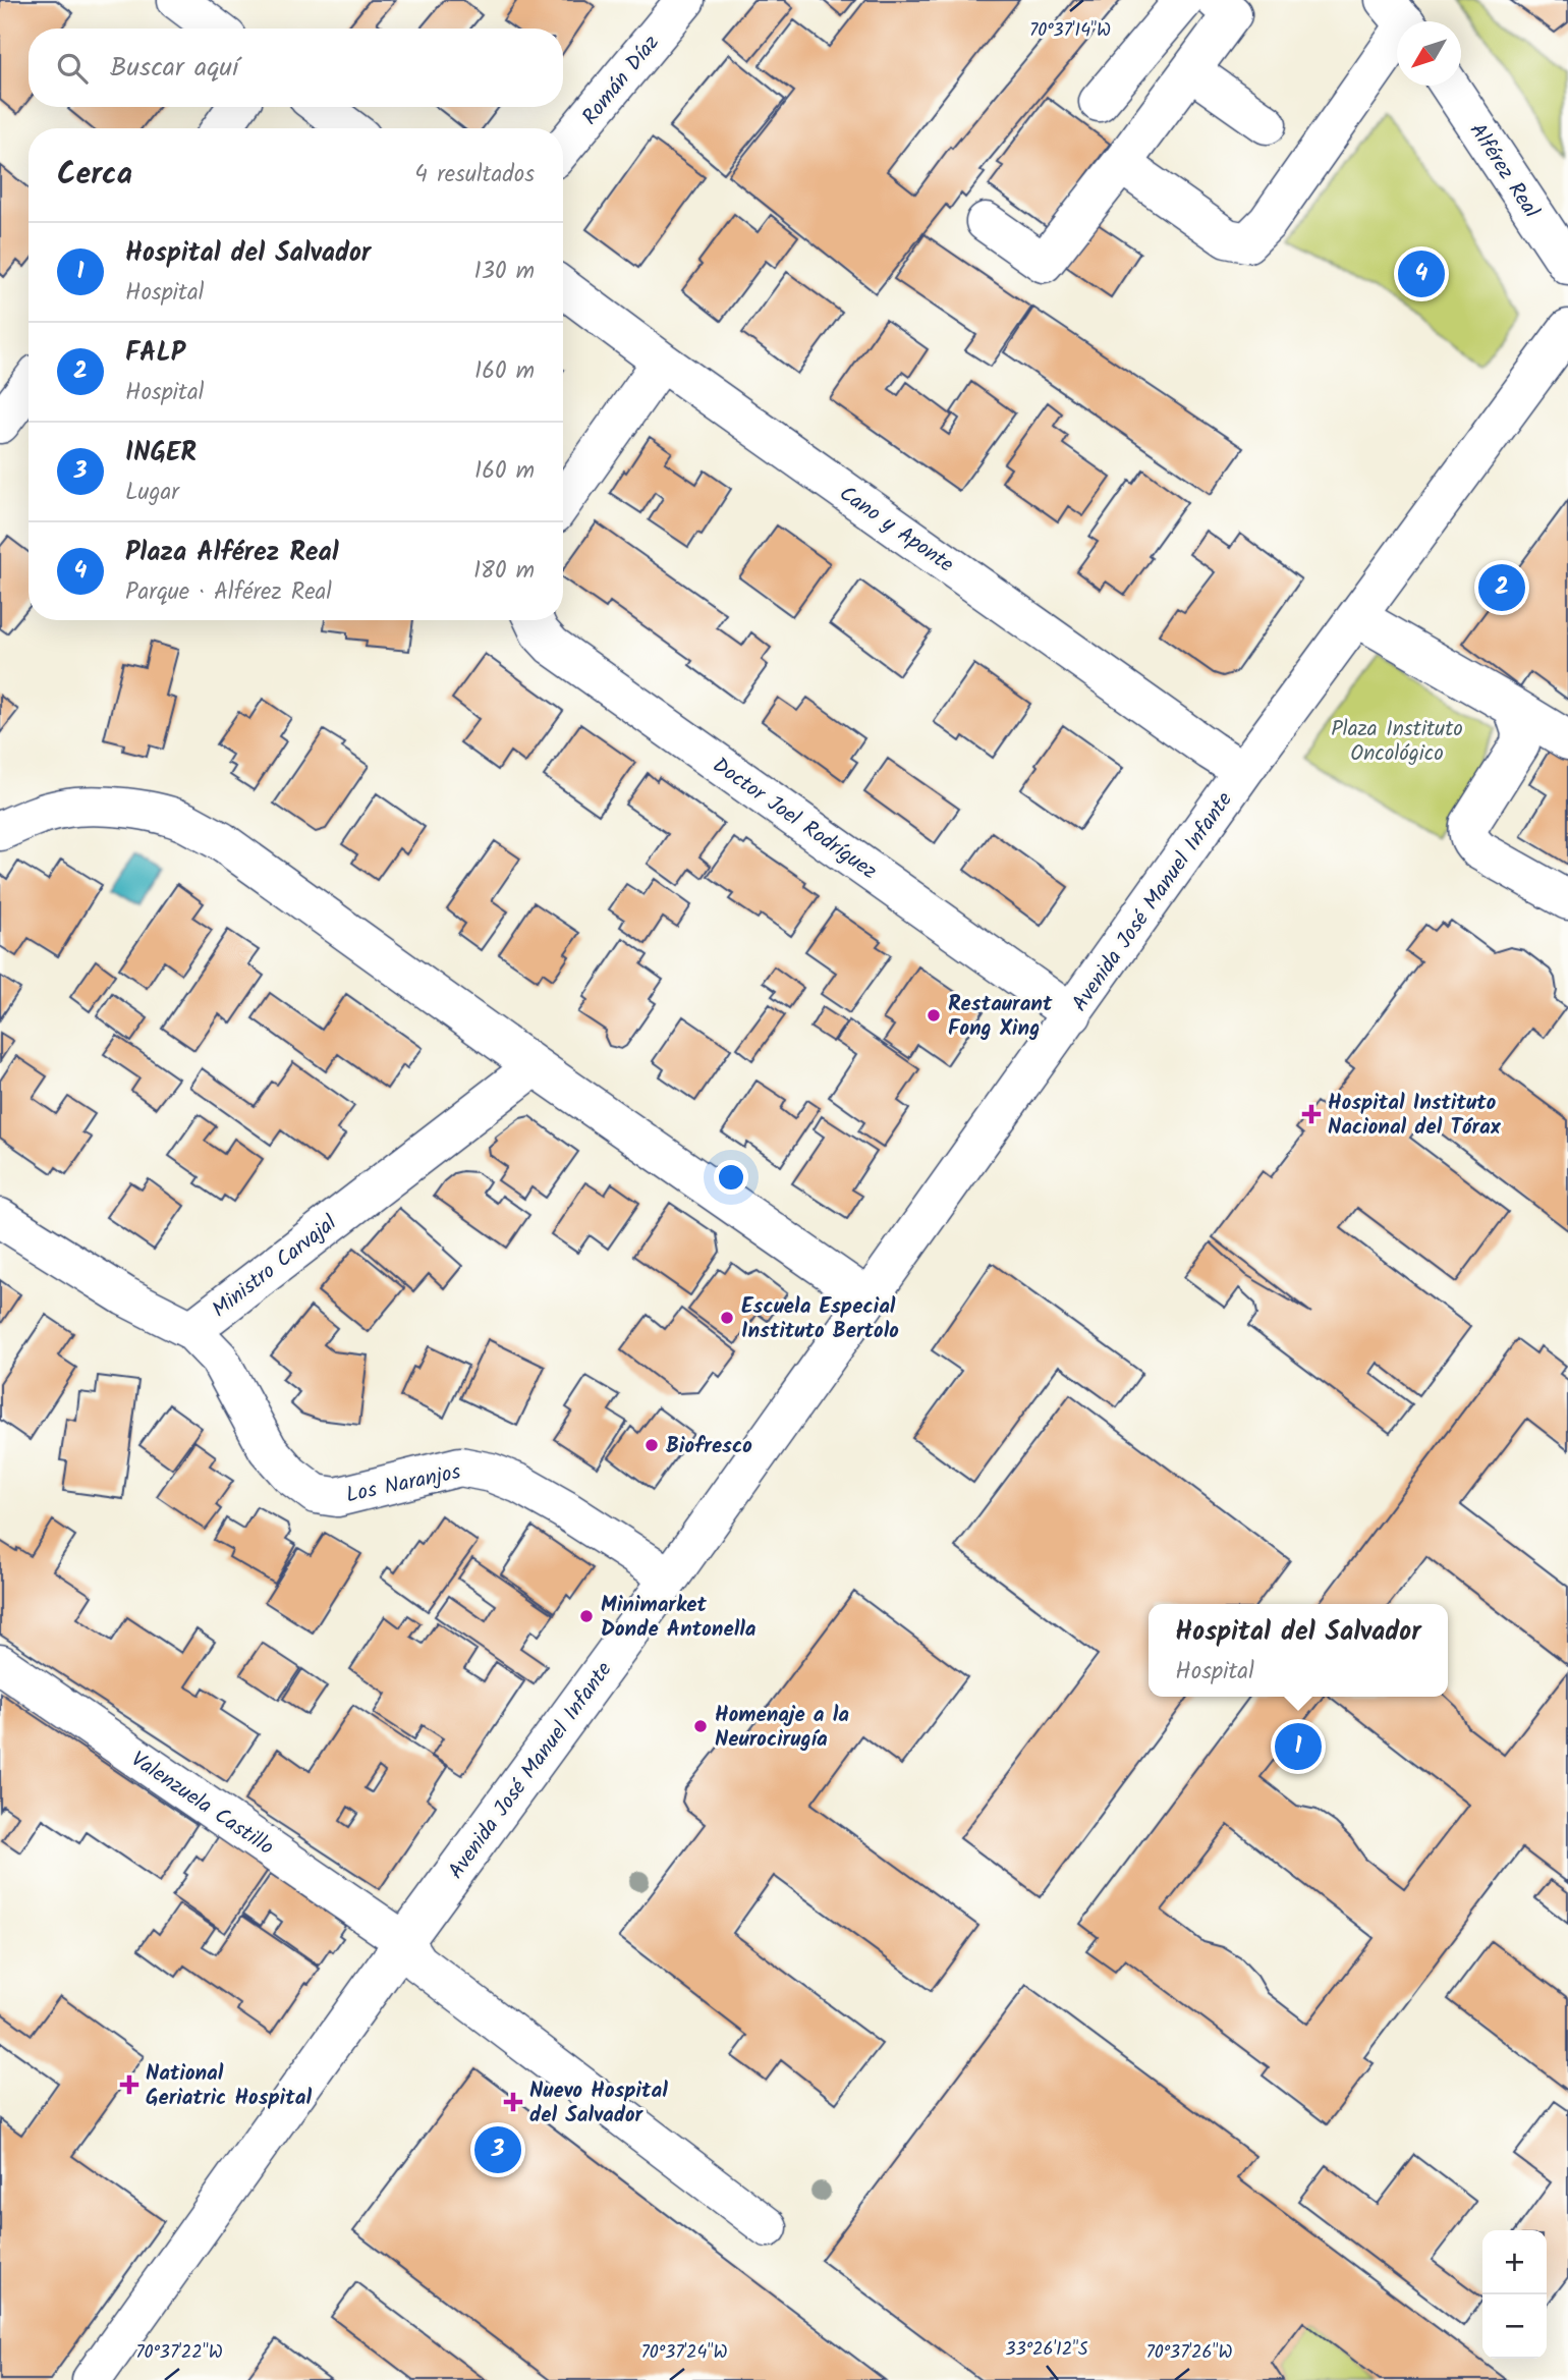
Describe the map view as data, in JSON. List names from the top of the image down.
{
  "streets": {
    "street": [
      "Román Díaz",
      "Alférez Real",
      "Cano y Aponte",
      "Doctor Joel Rodríguez",
      "Avenida José Manuel Infante",
      "Ministro Carvajal",
      "Los Naranjos",
      "Valenzuela Castillo"
    ]
  },
  "crossings": [
    ["Cano y Aponte", "Avenida José Manuel Infante"],
    ["Doctor Joel Rodríguez", "Avenida José Manuel Infante"],
    ["Avenida José Manuel Infante", "Los Naranjos"],
    ["Avenida José Manuel Infante", "Valenzuela Castillo"],
    ["Ministro Carvajal", "Los Naranjos"]
  ],
  "parks": ["Plaza Instituto Oncológico"],
  "places": {
    "other": [
      "Restaurant Fong Xing",
      "Escuela Especial Instituto Bertolo",
      "Biofresco",
      "Minimarket Donde Antonella",
      "Homenaje a la Neurocirugía"
    ],
    "health": ["Hospital Instituto Nacional del Tórax", "National Geriatric Hospital", "Nuevo Hospital del Salvador"]
  },
  "north": "bottom left",
  "page": {
    "search": "Buscar aquí",
    "heading": ["Cerca", "4 resultados"],
    "list": [
      {
        "mark": "1",
        "name": "Hospital del Salvador",
        "note": "Hospital",
        "value": "130 m"
      },
      {
        "mark": "2",
        "name": "FALP",
        "note": "Hospital",
        "value": "160 m"
      },
      {
        "mark": "3",
        "name": "INGER",
        "note": "Lugar",
        "value": "160 m"
      },
      {
        "mark": "4",
        "name": "Plaza Alférez Real",
        "note": "Parque · Alférez Real",
        "value": "180 m"
      }
    ],
    "pins": [
      "4",
      "2",
      "1",
      "3"
    ],
    "popup": ["Hospital del Salvador", "Hospital"],
    "map_buttons": ["+", "−"]
  },
  "coordinates": [
    "70°37'14\"W",
    "33°26'12\"S",
    "70°37'22\"W",
    "70°37'24\"W",
    "70°37'26\"W"
  ]
}
